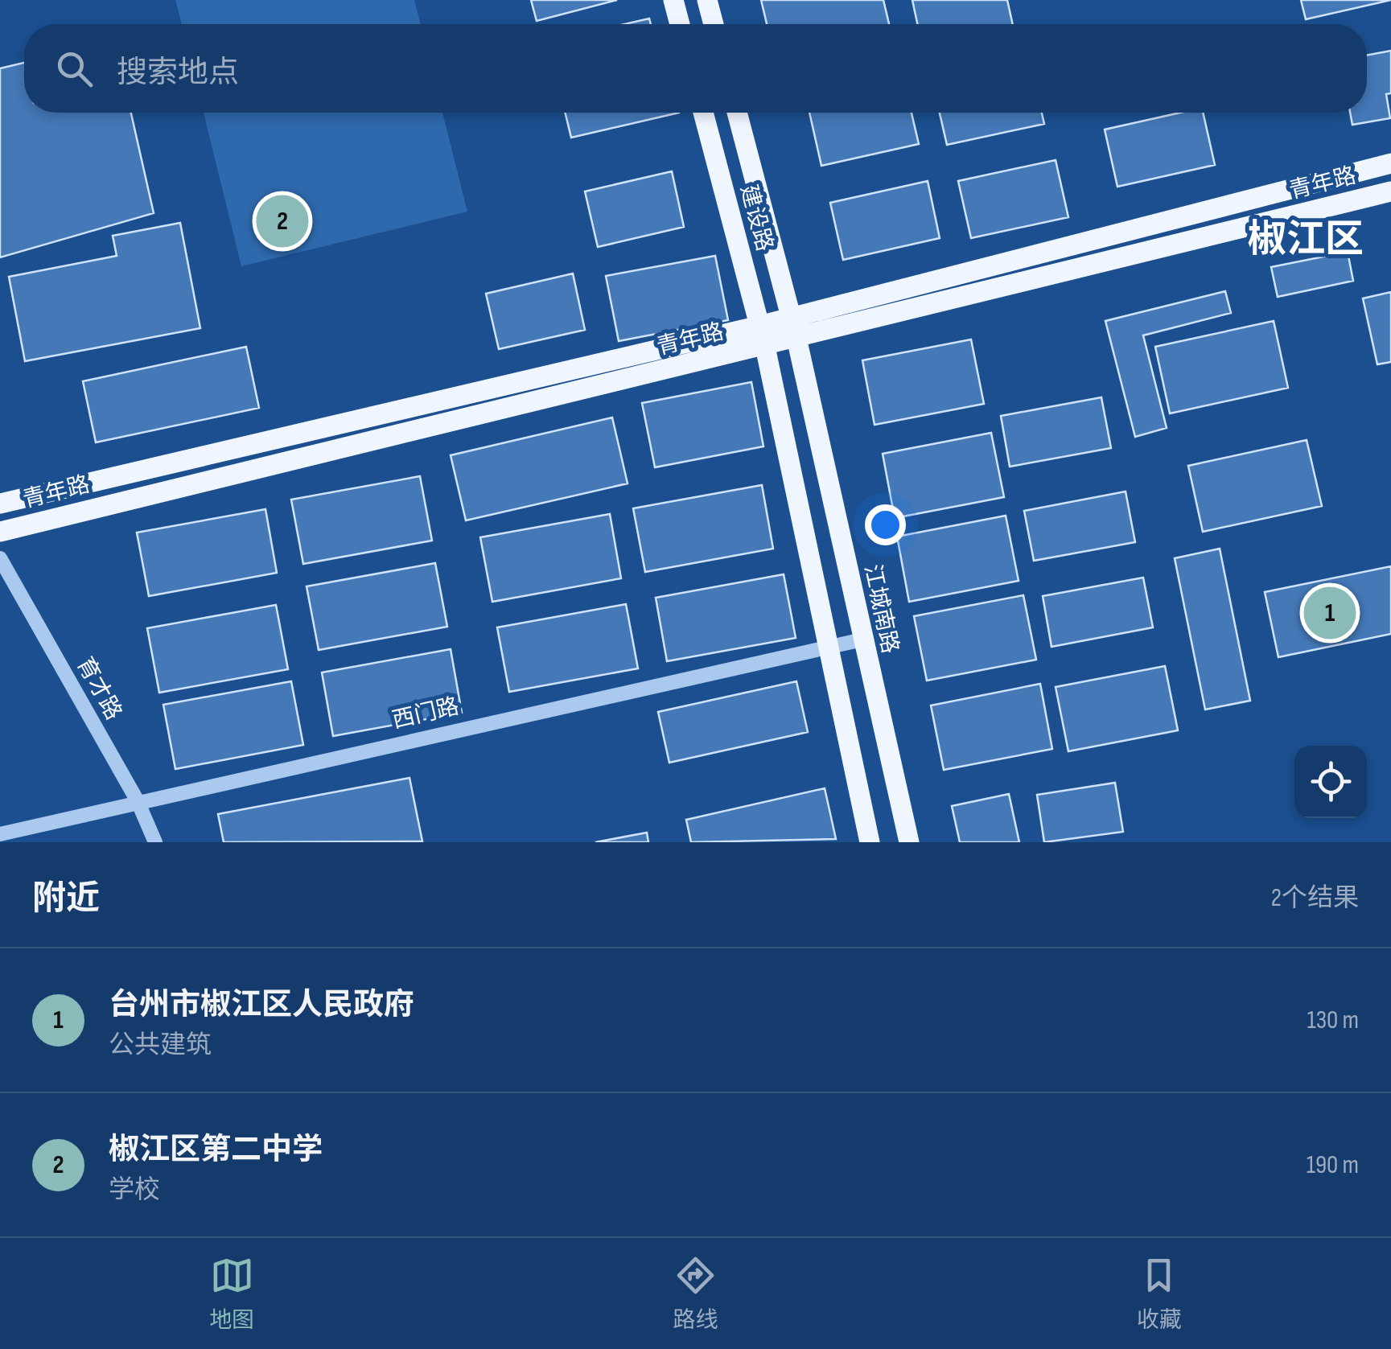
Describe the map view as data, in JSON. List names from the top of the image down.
{
  "streets": {
    "main road": ["青年路", "建设路", "江城南路"],
    "street": ["育才路", "西门路"]
  },
  "crossings": [
    ["青年路", "建设路"],
    ["青年路", "江城南路"],
    ["建设路", "江城南路"],
    ["江城南路", "西门路"],
    ["育才路", "西门路"]
  ],
  "districts": ["椒江区"],
  "page": {
    "search": "搜索地点",
    "pins": ["2", "1"],
    "heading": ["附近", "2个结果"],
    "list": [
      {
        "mark": "1",
        "name": "台州市椒江区人民政府",
        "note": "公共建筑",
        "value": "130 m"
      },
      {
        "mark": "2",
        "name": "椒江区第二中学",
        "note": "学校",
        "value": "190 m"
      }
    ],
    "nav": ["地图", "路线", "收藏"]
  }
}
